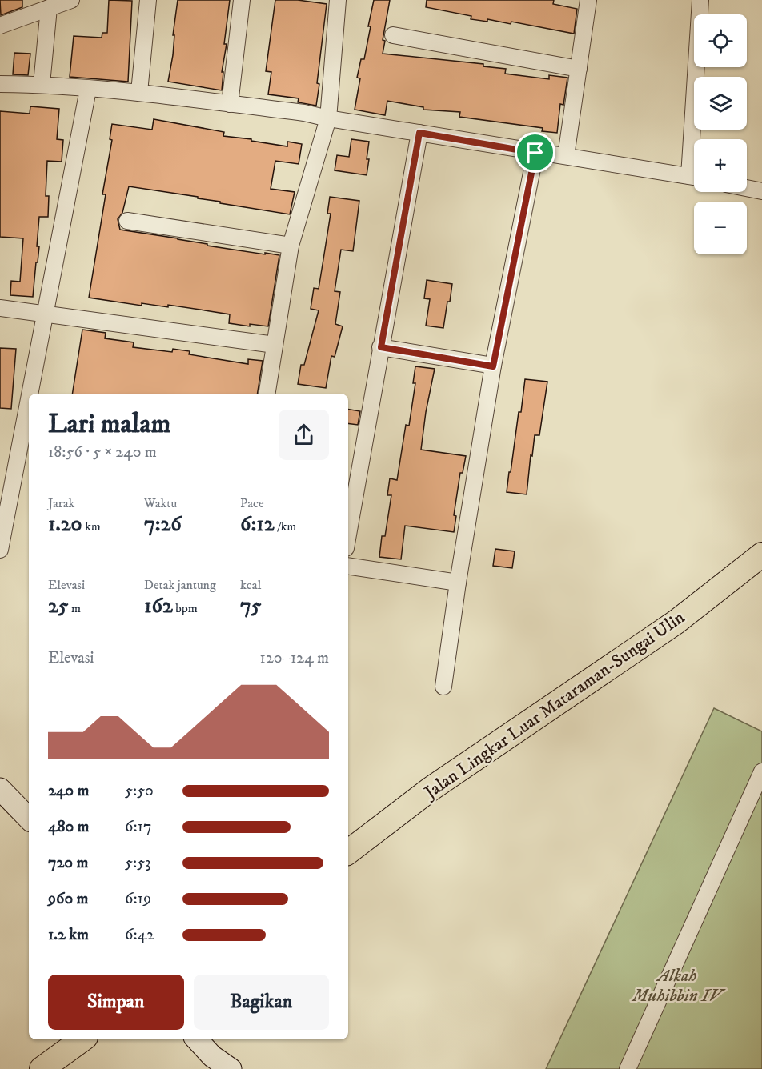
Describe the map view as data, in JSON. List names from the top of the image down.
{
  "streets": {
    "main road": ["Jalan Lingkar Luar Mataraman-Sungai Ulin"]
  },
  "parks": ["Alkah Muhibbin IV"],
  "page": {
    "map_buttons": ["+", "−"],
    "heading": ["Lari malam", "18:56 · 5 × 240 m"],
    "stats": [
      ["Jarak", "1.20 km"],
      ["Waktu", "7:26"],
      ["Pace", "6:12 /km"],
      ["Elevasi", "25 m"],
      ["Detak jantung", "162 bpm"],
      ["kcal", "75"]
    ],
    "chart": ["Elevasi", "120–124 m"],
    "list": [
      {
        "name": "240 m",
        "note": "5:50"
      },
      {
        "name": "480 m",
        "note": "6:17"
      },
      {
        "name": "720 m",
        "note": "5:53"
      },
      {
        "name": "960 m",
        "note": "6:19"
      },
      {
        "name": "1.2 km",
        "note": "6:42"
      }
    ],
    "buttons": ["Simpan", "Bagikan"]
  }
}
